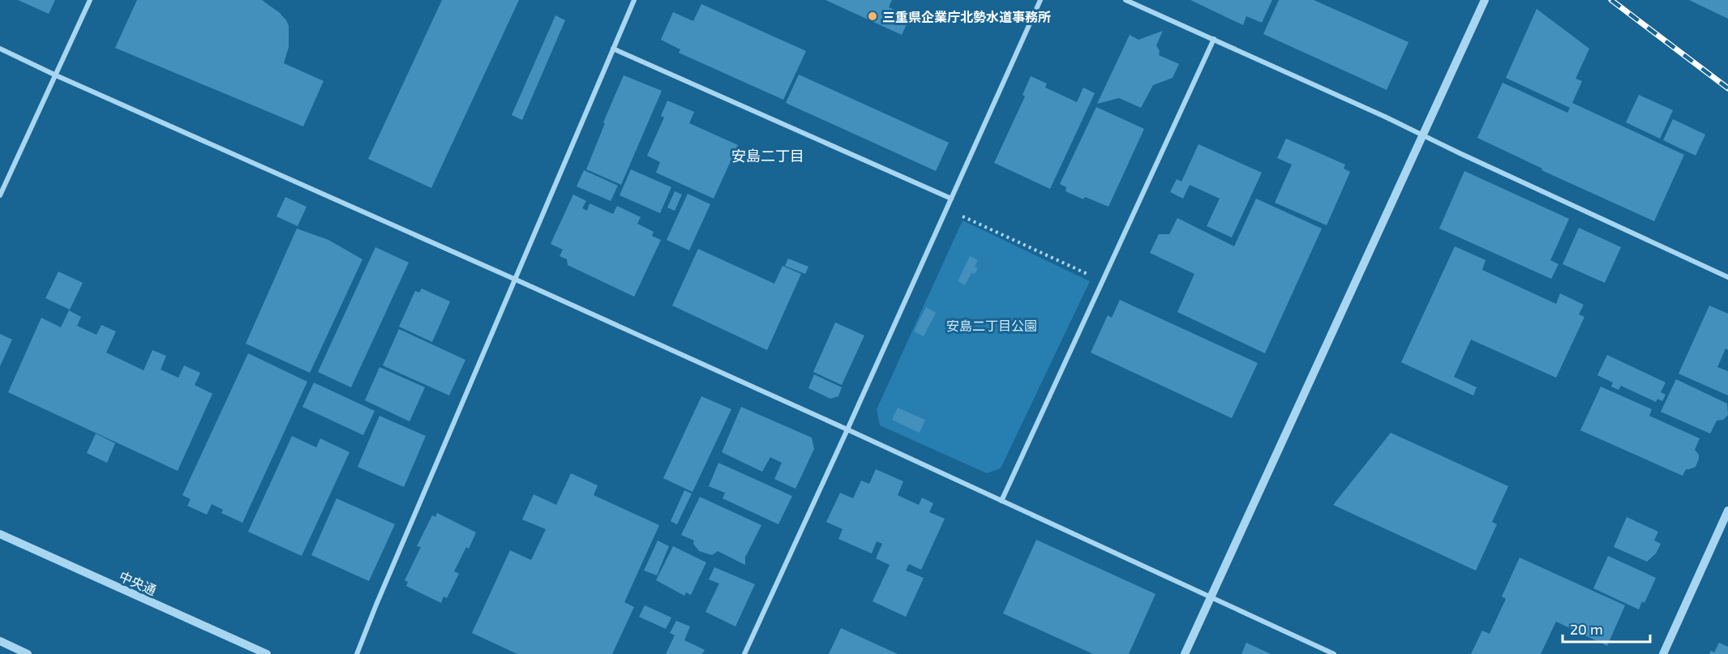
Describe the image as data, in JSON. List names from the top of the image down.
{
  "streets": {
    "street": ["中央通"]
  },
  "districts": ["安島二丁目"],
  "parks": ["安島二丁目公園"],
  "places": ["三重県企業庁北勢水道事務所"],
  "scale_bar": "20 m"
}
